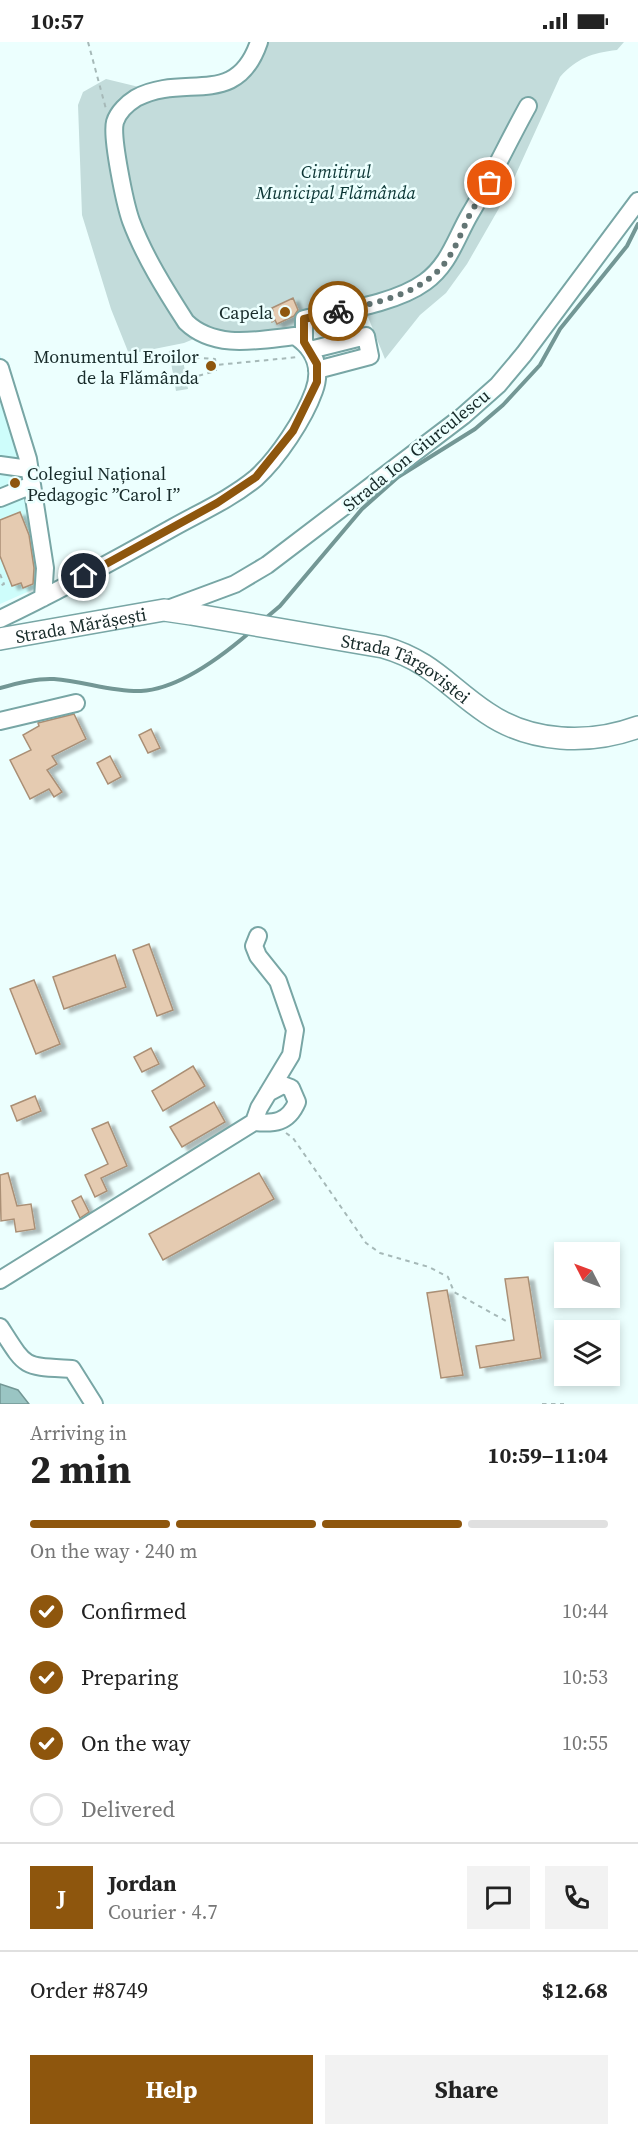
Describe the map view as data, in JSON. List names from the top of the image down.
{
  "streets": {
    "main road": ["Strada Mărășești", "Strada Târgoviștei"],
    "street": ["Strada Ion Giurculescu"]
  },
  "crossings": [
    ["Strada Ion Giurculescu", "Strada Mărășești"],
    ["Strada Ion Giurculescu", "Strada Târgoviștei"],
    ["Strada Mărășești", "Strada Târgoviștei"]
  ],
  "parks": ["Cimitirul Municipal Flămânda"],
  "places": ["Capela", "Monumentul Eroilor de la Flămânda", "Colegiul Național Pedagogic ”Carol I”"],
  "north": "top left",
  "page": {
    "status": "10:57",
    "heading": ["2 min", "Arriving in", "10:59–11:04"],
    "panel": [
      "Jordan",
      "Courier · 4.7",
      "Order #8749",
      "$12.68"
    ],
    "bar": "On the way · 240 m",
    "list": [
      ["Confirmed", "10:44"],
      ["Preparing", "10:53"],
      ["On the way", "10:55"],
      "Delivered"
    ],
    "round": "J",
    "buttons": ["Help", "Share"]
  }
}
